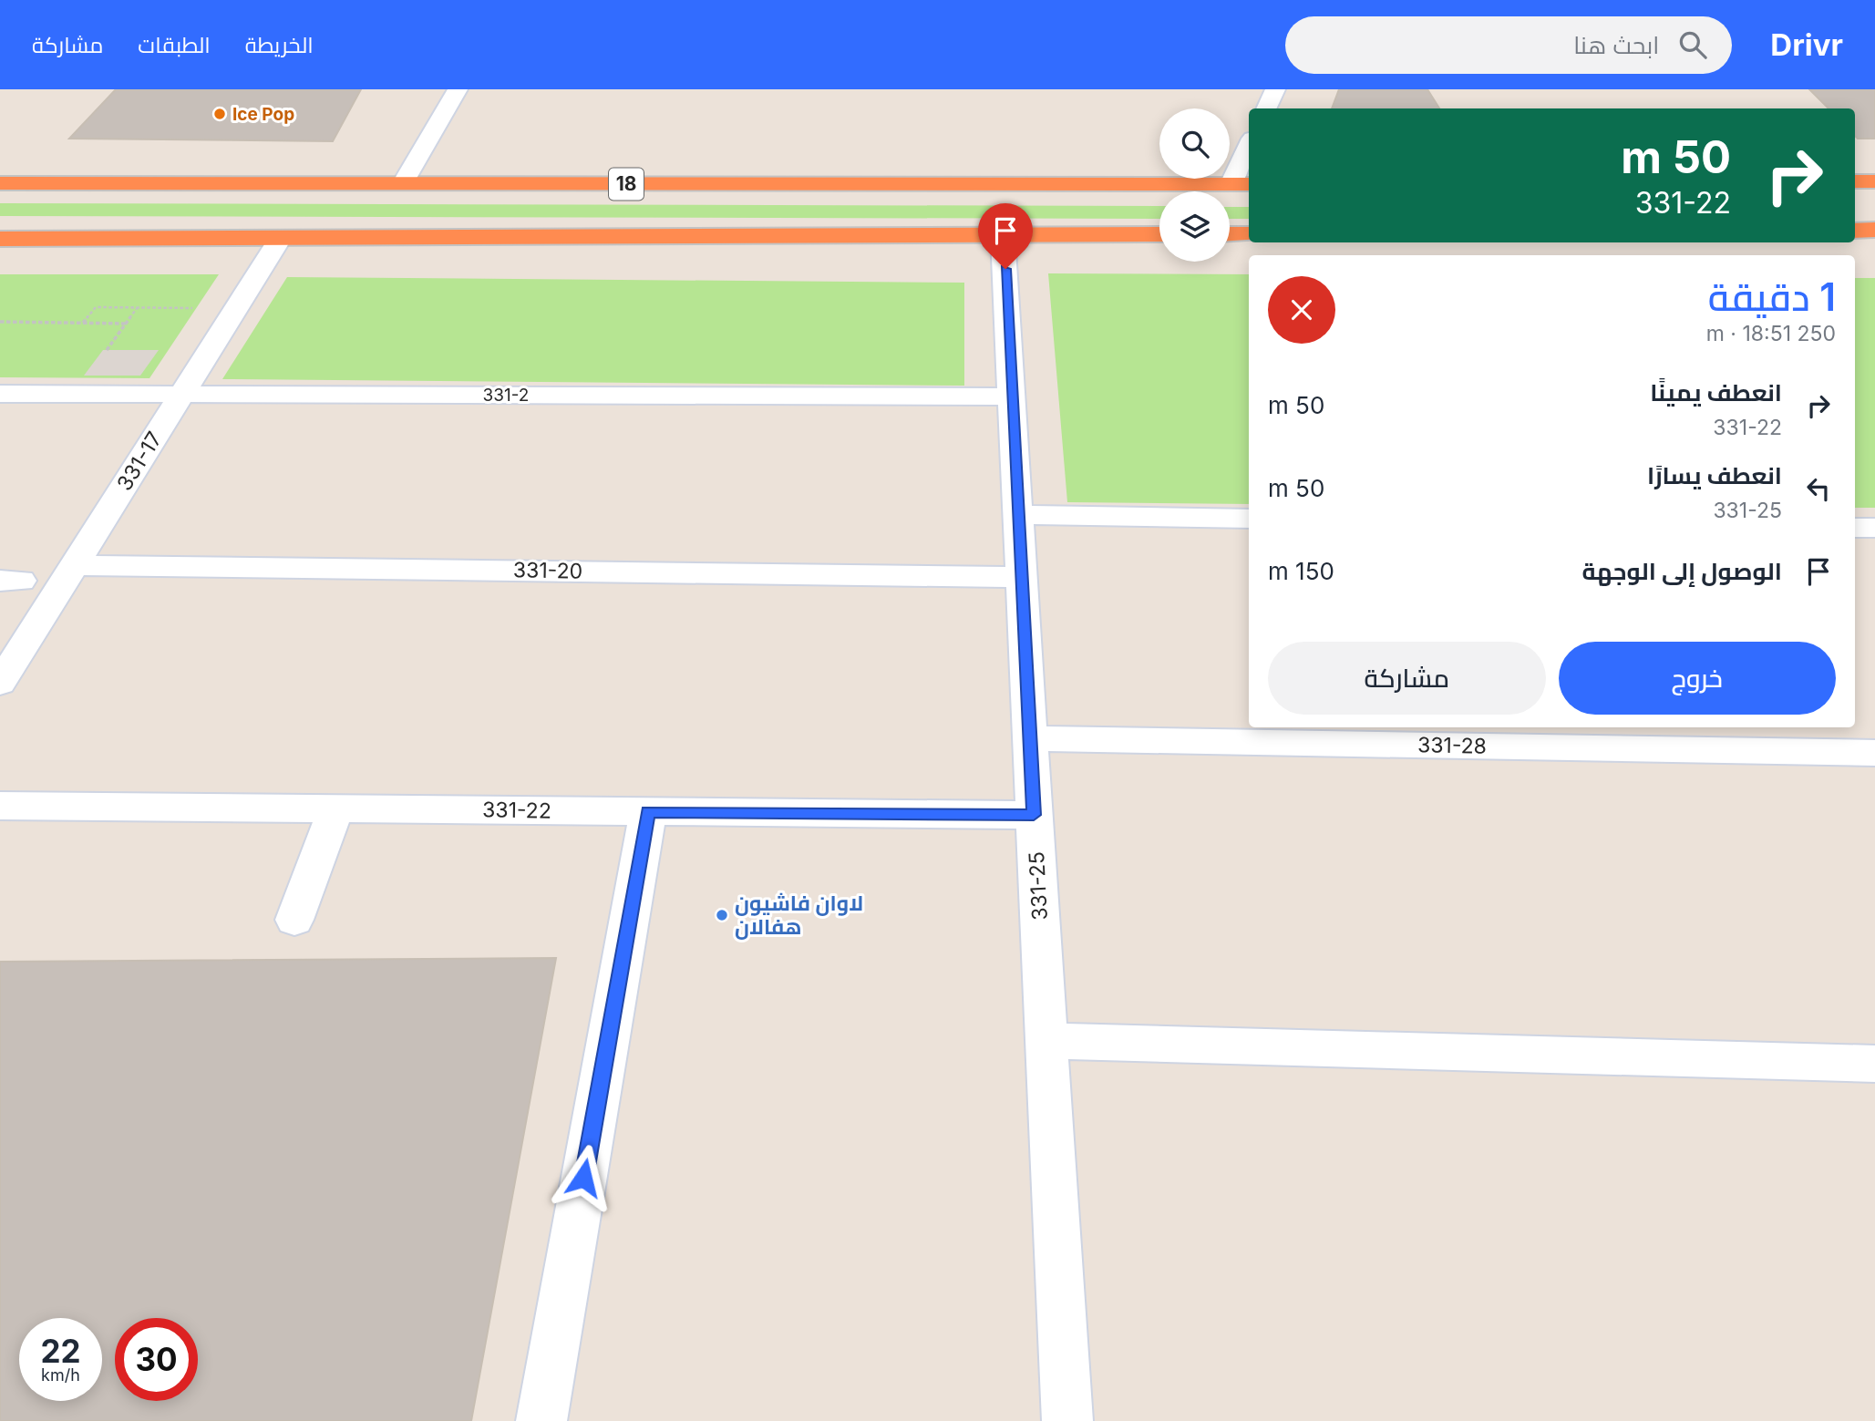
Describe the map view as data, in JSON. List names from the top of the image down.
{
  "streets": {
    "highway": ["18"],
    "street": [
      "331-2",
      "331-17",
      "331-20",
      "331-28",
      "331-22",
      "331-25"
    ]
  },
  "crossings": [
    ["331-2", "331-17"],
    ["331-2", "331-25"],
    ["331-17", "331-20"],
    ["331-20", "331-25"],
    ["331-28", "331-25"],
    ["331-22", "331-25"]
  ],
  "places": ["Ice Pop", "لاوان فاشيون هفالان"],
  "page": {
    "header": "Drivr",
    "search": "ابحث هنا",
    "nav": ["الخريطة", "الطبقات", "مشاركة"],
    "turn": ["50 m", "331-22"],
    "heading": ["1 دقيقة", "250 m · 18:51"],
    "list": [
      {
        "name": "انعطف يمينًا",
        "note": "331-22",
        "value": "50 m"
      },
      {
        "name": "انعطف يسارًا",
        "note": "331-25",
        "value": "50 m"
      },
      {
        "name": "الوصول إلى الوجهة",
        "value": "150 m"
      }
    ],
    "buttons": ["خروج", "مشاركة"],
    "speed": "22 km/h",
    "limit": "30"
  }
}
